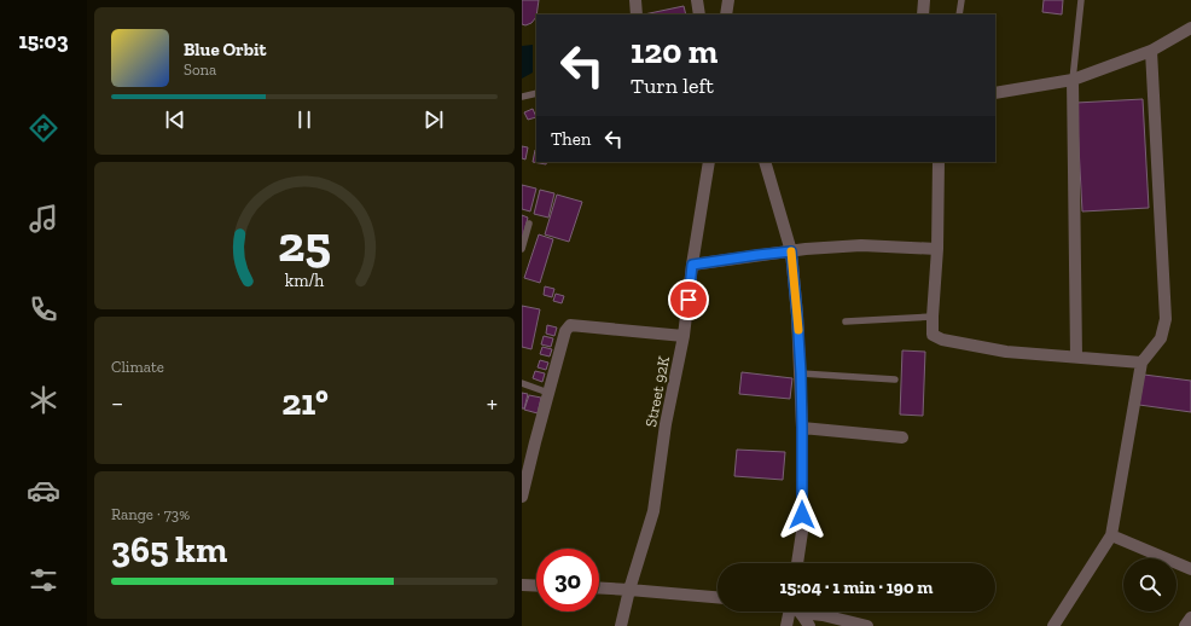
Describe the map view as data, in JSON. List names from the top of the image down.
{
  "streets": {
    "street": ["Street 92K"]
  },
  "page": {
    "tabs": "15:03",
    "turn": ["120 m", "Turn left"],
    "song": ["Blue Orbit", "Sona"],
    "then": "Then",
    "tile": [
      "Climate",
      ["Range · 73%", "365 km"]
    ],
    "heat": ["−", "21°", "+"],
    "limit": "30",
    "trip": "15:04 · 1 min · 190 m",
    "gauge": ["25", "km/h"]
  }
}
